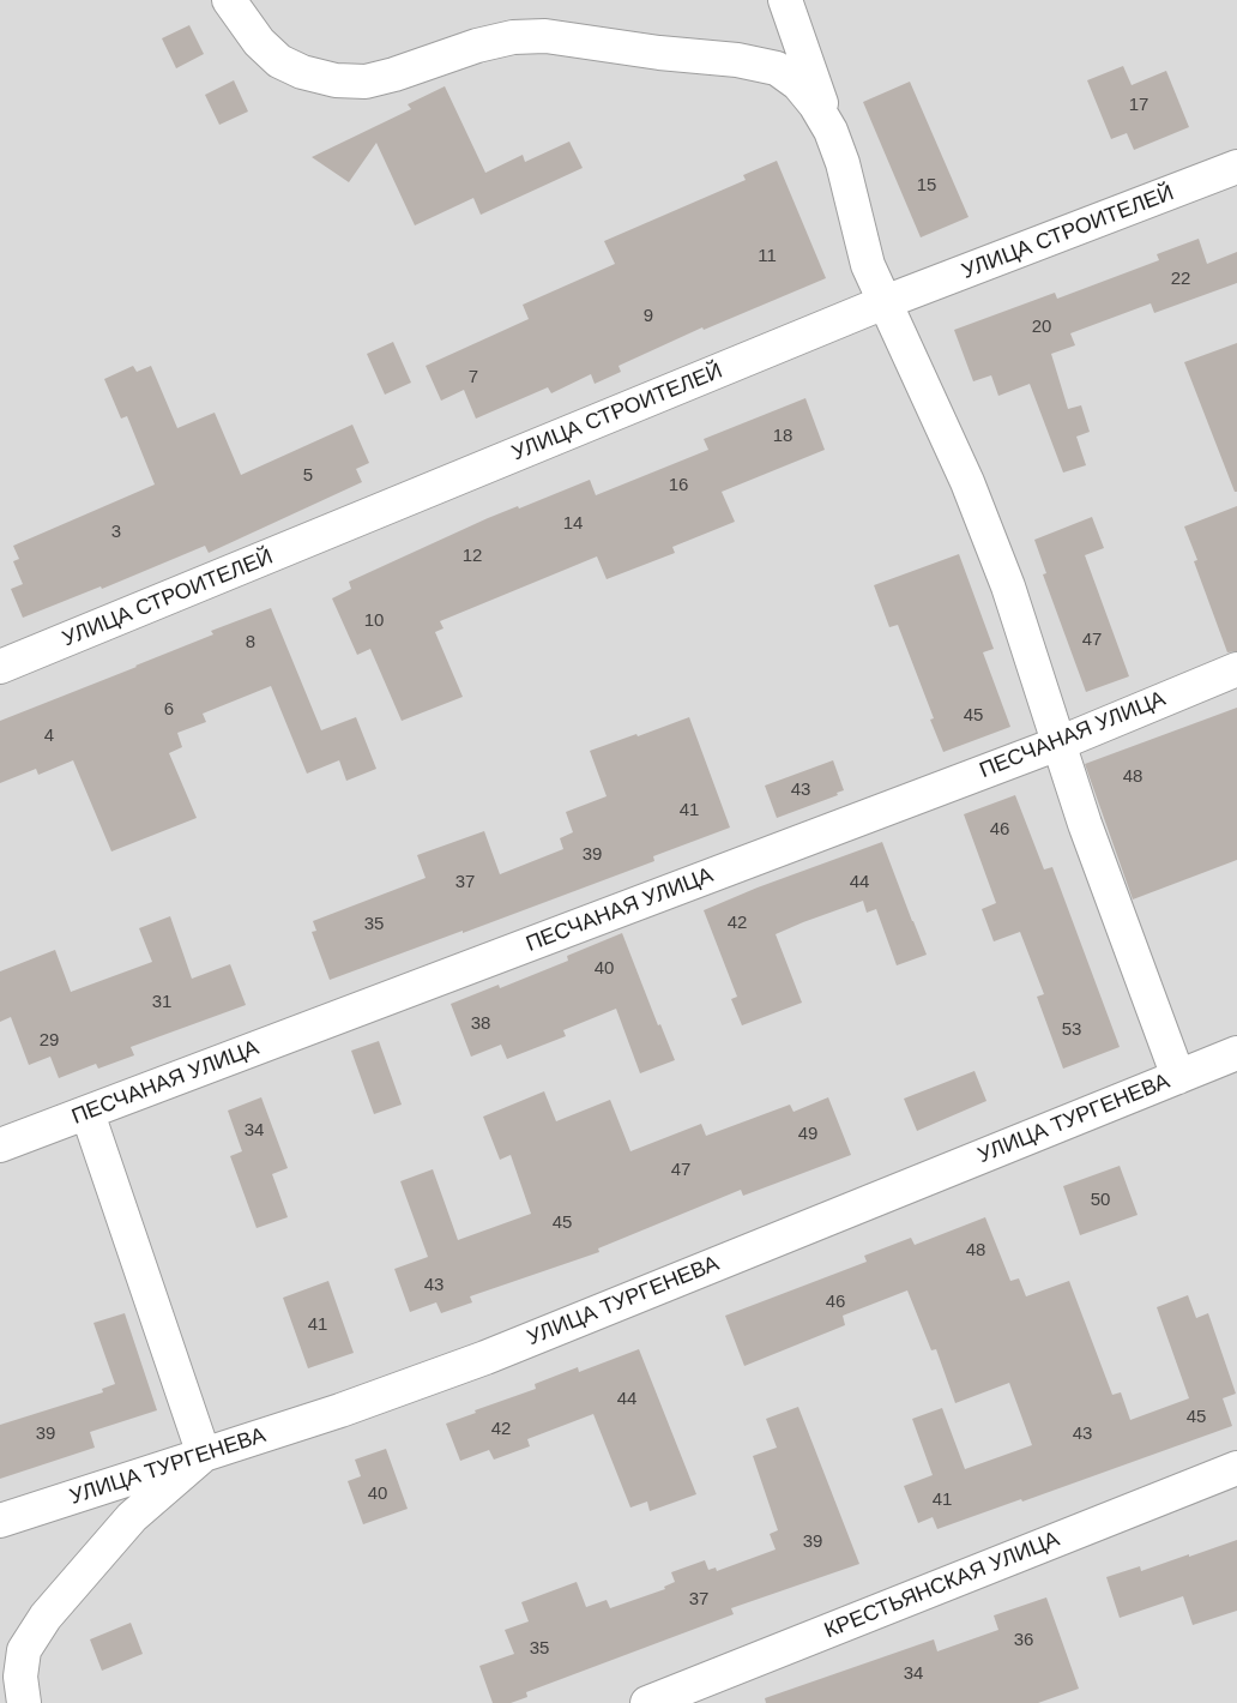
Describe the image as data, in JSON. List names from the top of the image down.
{
  "streets": {
    "street": [
      "УЛИЦА СТРОИТЕЛЕЙ",
      "ПЕСЧАНАЯ УЛИЦА",
      "УЛИЦА ТУРГЕНЕВА",
      "КРЕСТЬЯНСКАЯ УЛИЦА"
    ]
  },
  "house_numbers": [
    "17",
    "15",
    "11",
    "22",
    "9",
    "20",
    "7",
    "18",
    "5",
    "16",
    "14",
    "3",
    "12",
    "10",
    "47",
    "8",
    "6",
    "45",
    "4",
    "48",
    "43",
    "41",
    "46",
    "39",
    "37",
    "44",
    "42",
    "35",
    "40",
    "31",
    "38",
    "53",
    "29",
    "34",
    "49",
    "47",
    "50",
    "45",
    "48",
    "43",
    "46",
    "41",
    "44",
    "45",
    "42",
    "39",
    "43",
    "40",
    "41",
    "39",
    "37",
    "36",
    "35",
    "34"
  ]
}
